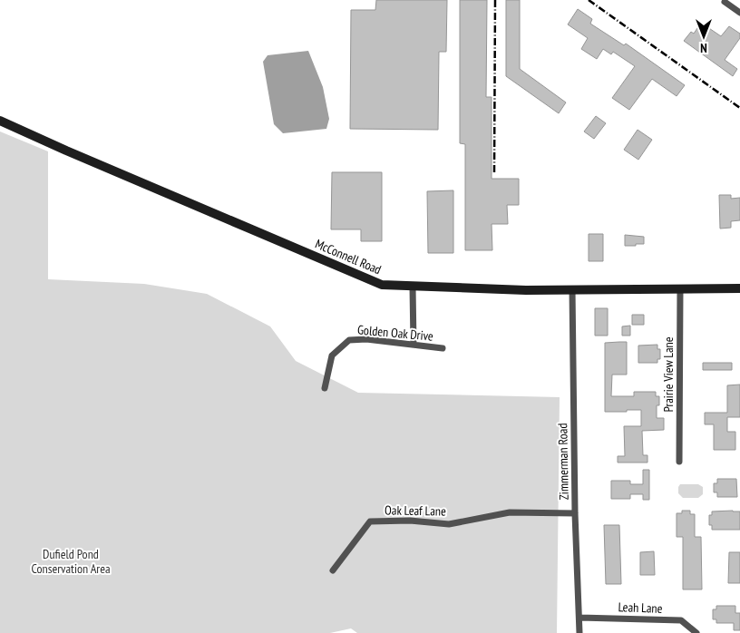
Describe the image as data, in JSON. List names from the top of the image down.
{
  "streets": {
    "street": [
      "McConnell Road",
      "Golden Oak Drive",
      "Prairie View Lane",
      "Zimmerman Road",
      "Oak Leaf Lane",
      "Leah Lane"
    ]
  },
  "crossings": [
    ["McConnell Road", "Prairie View Lane"],
    ["McConnell Road", "Zimmerman Road"],
    ["Zimmerman Road", "Oak Leaf Lane"],
    ["Zimmerman Road", "Leah Lane"]
  ],
  "parks": ["Dufield Pond Conservation Area"],
  "north": "bottom"
}
